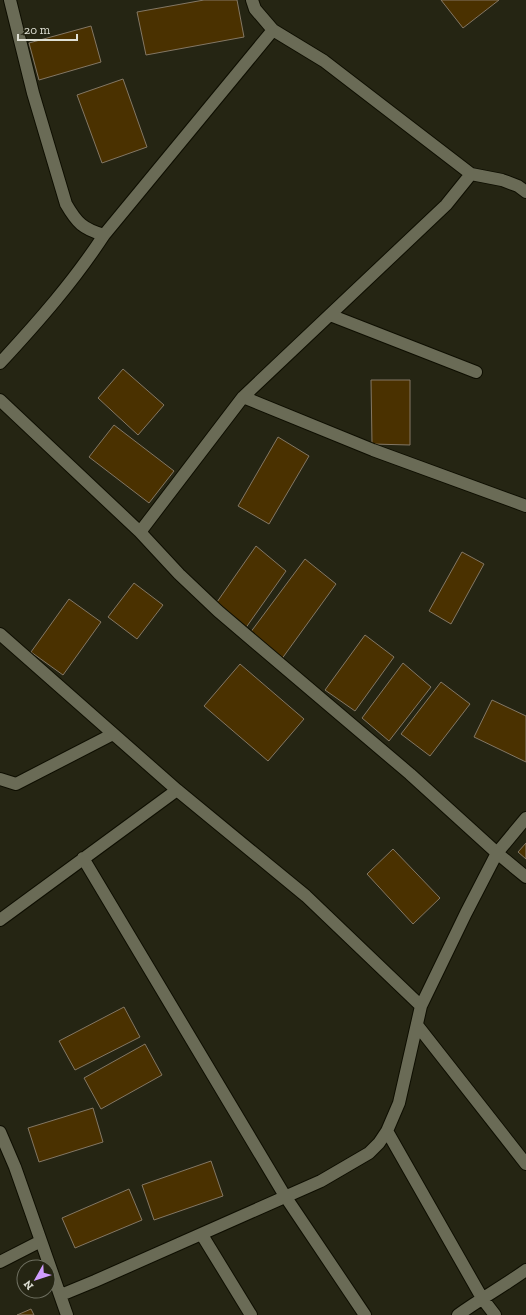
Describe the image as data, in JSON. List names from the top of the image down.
{
  "scale_bar": "20 m",
  "north": "bottom left"
}
